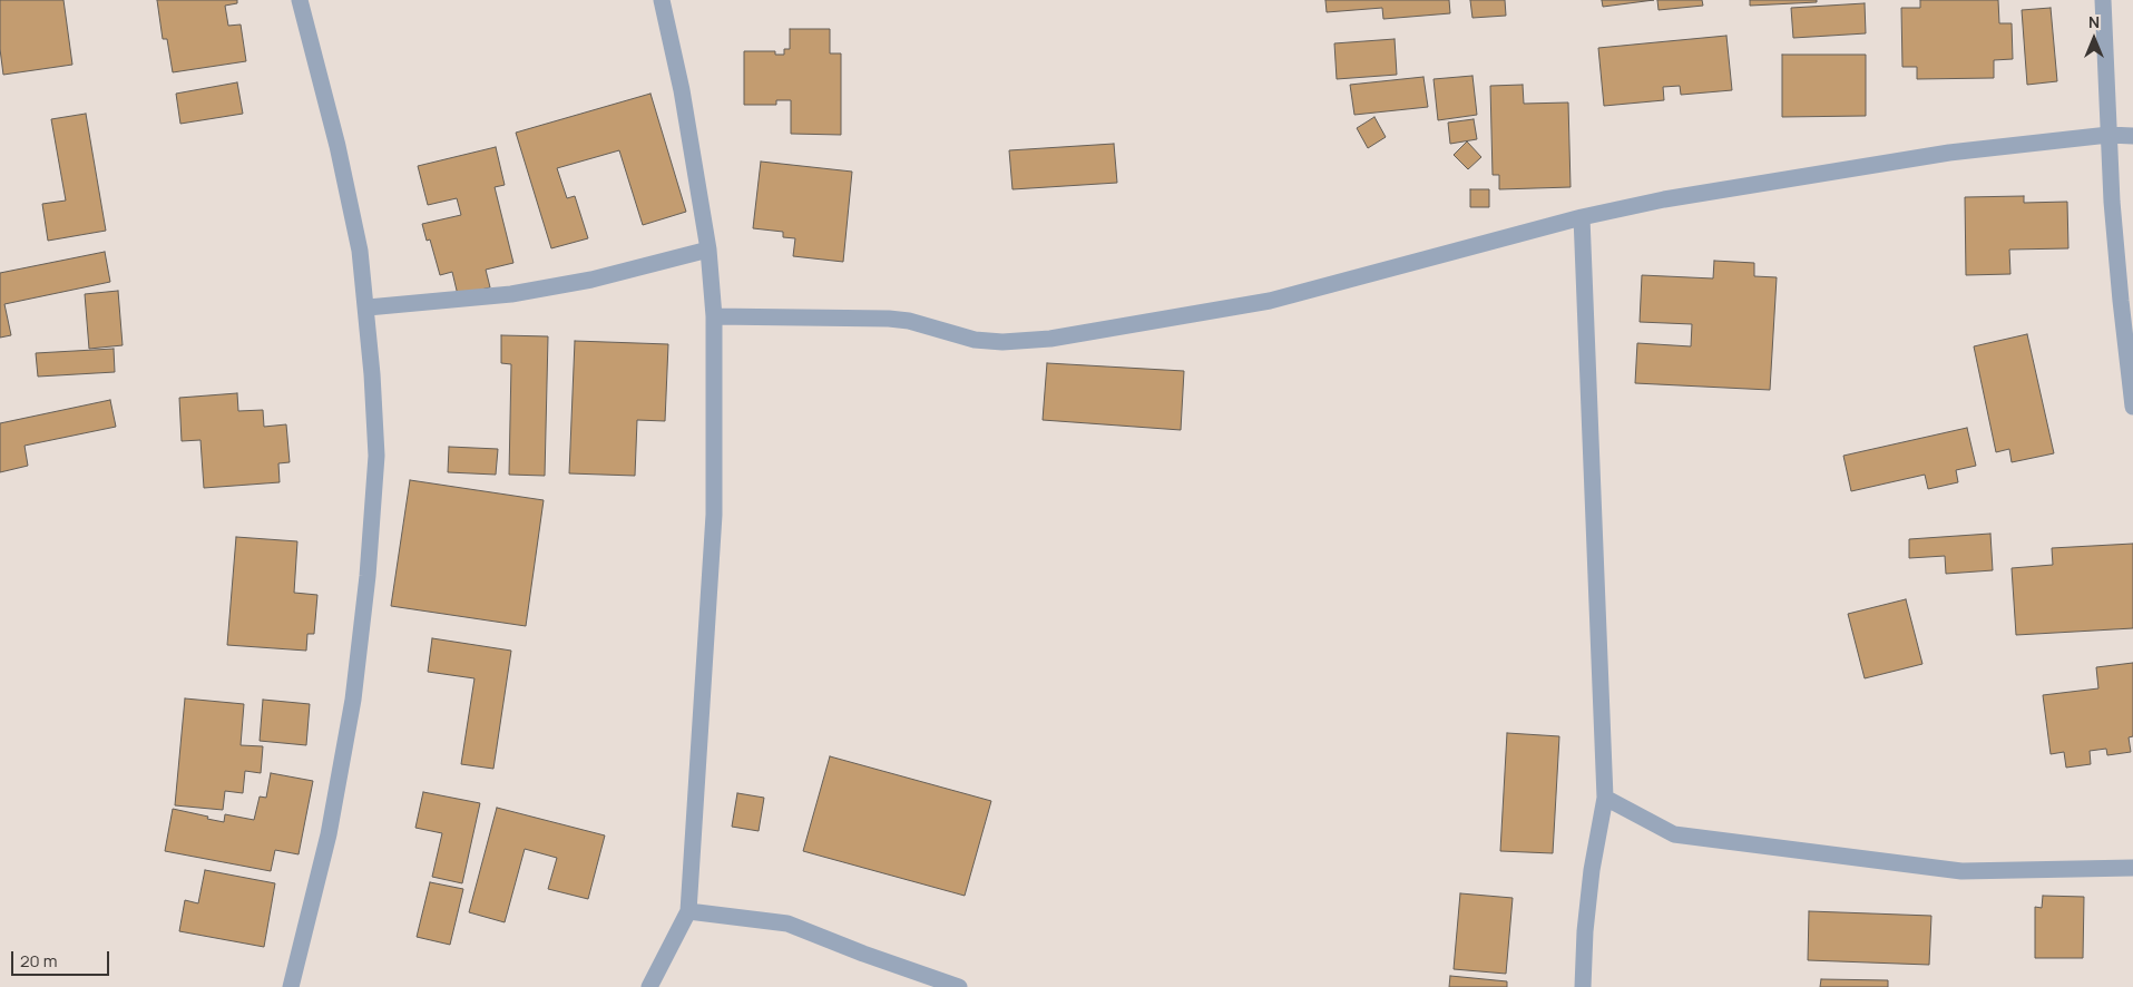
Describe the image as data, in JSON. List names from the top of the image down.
{
  "scale_bar": "20 m",
  "north": "top"
}
